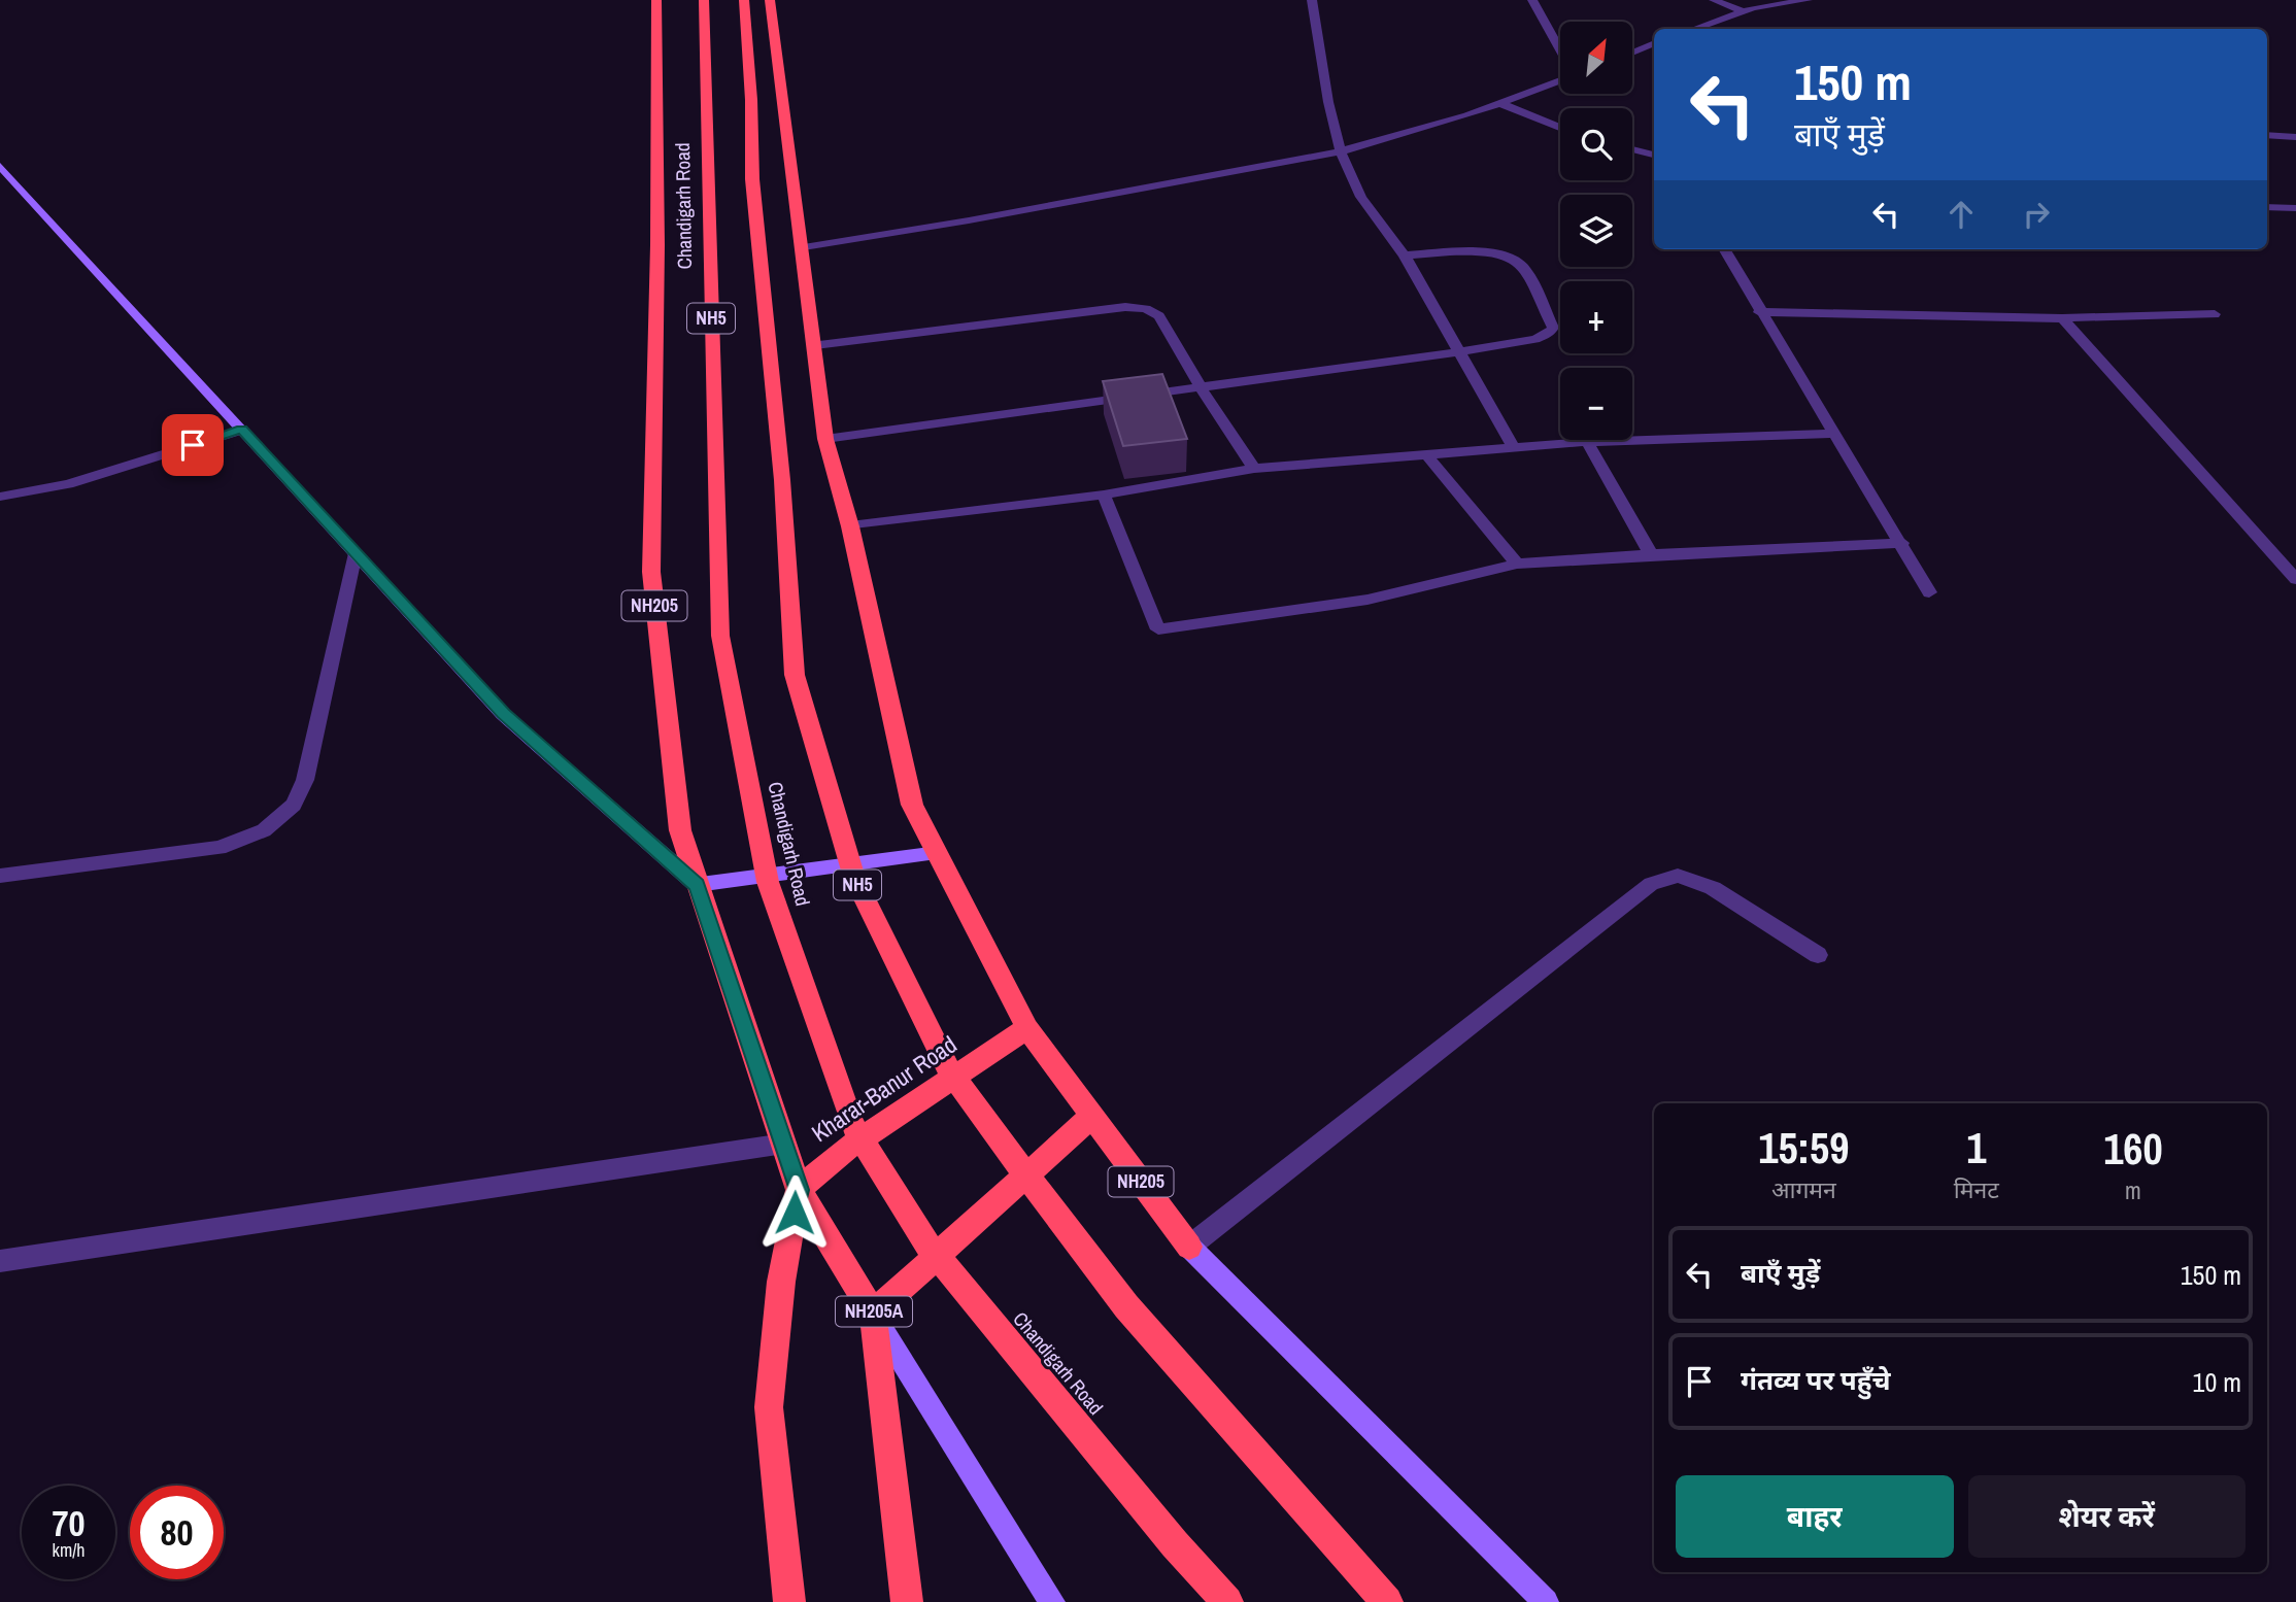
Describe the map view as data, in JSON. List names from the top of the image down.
{
  "streets": {
    "highway": [
      "Chandigarh Road",
      "NH5",
      "NH205",
      "Kharar-Banur Road",
      "NH205A"
    ]
  },
  "crossings": [
    ["NH205", "Kharar-Banur Road"],
    ["NH205", "NH205A"]
  ],
  "north": "top right",
  "page": {
    "map_buttons": ["+", "−"],
    "turn": ["150 m", "बाएँ मुड़ें"],
    "eta": [
      "15:59",
      "आगमन",
      "1",
      "मिनट",
      "160",
      "m"
    ],
    "list": [
      {
        "name": "बाएँ मुड़ें",
        "value": "150 m"
      },
      {
        "name": "गंतव्य पर पहुँचे",
        "value": "10 m"
      }
    ],
    "buttons": ["बाहर", "शेयर करें"],
    "speed": "70 km/h",
    "limit": "80"
  }
}
